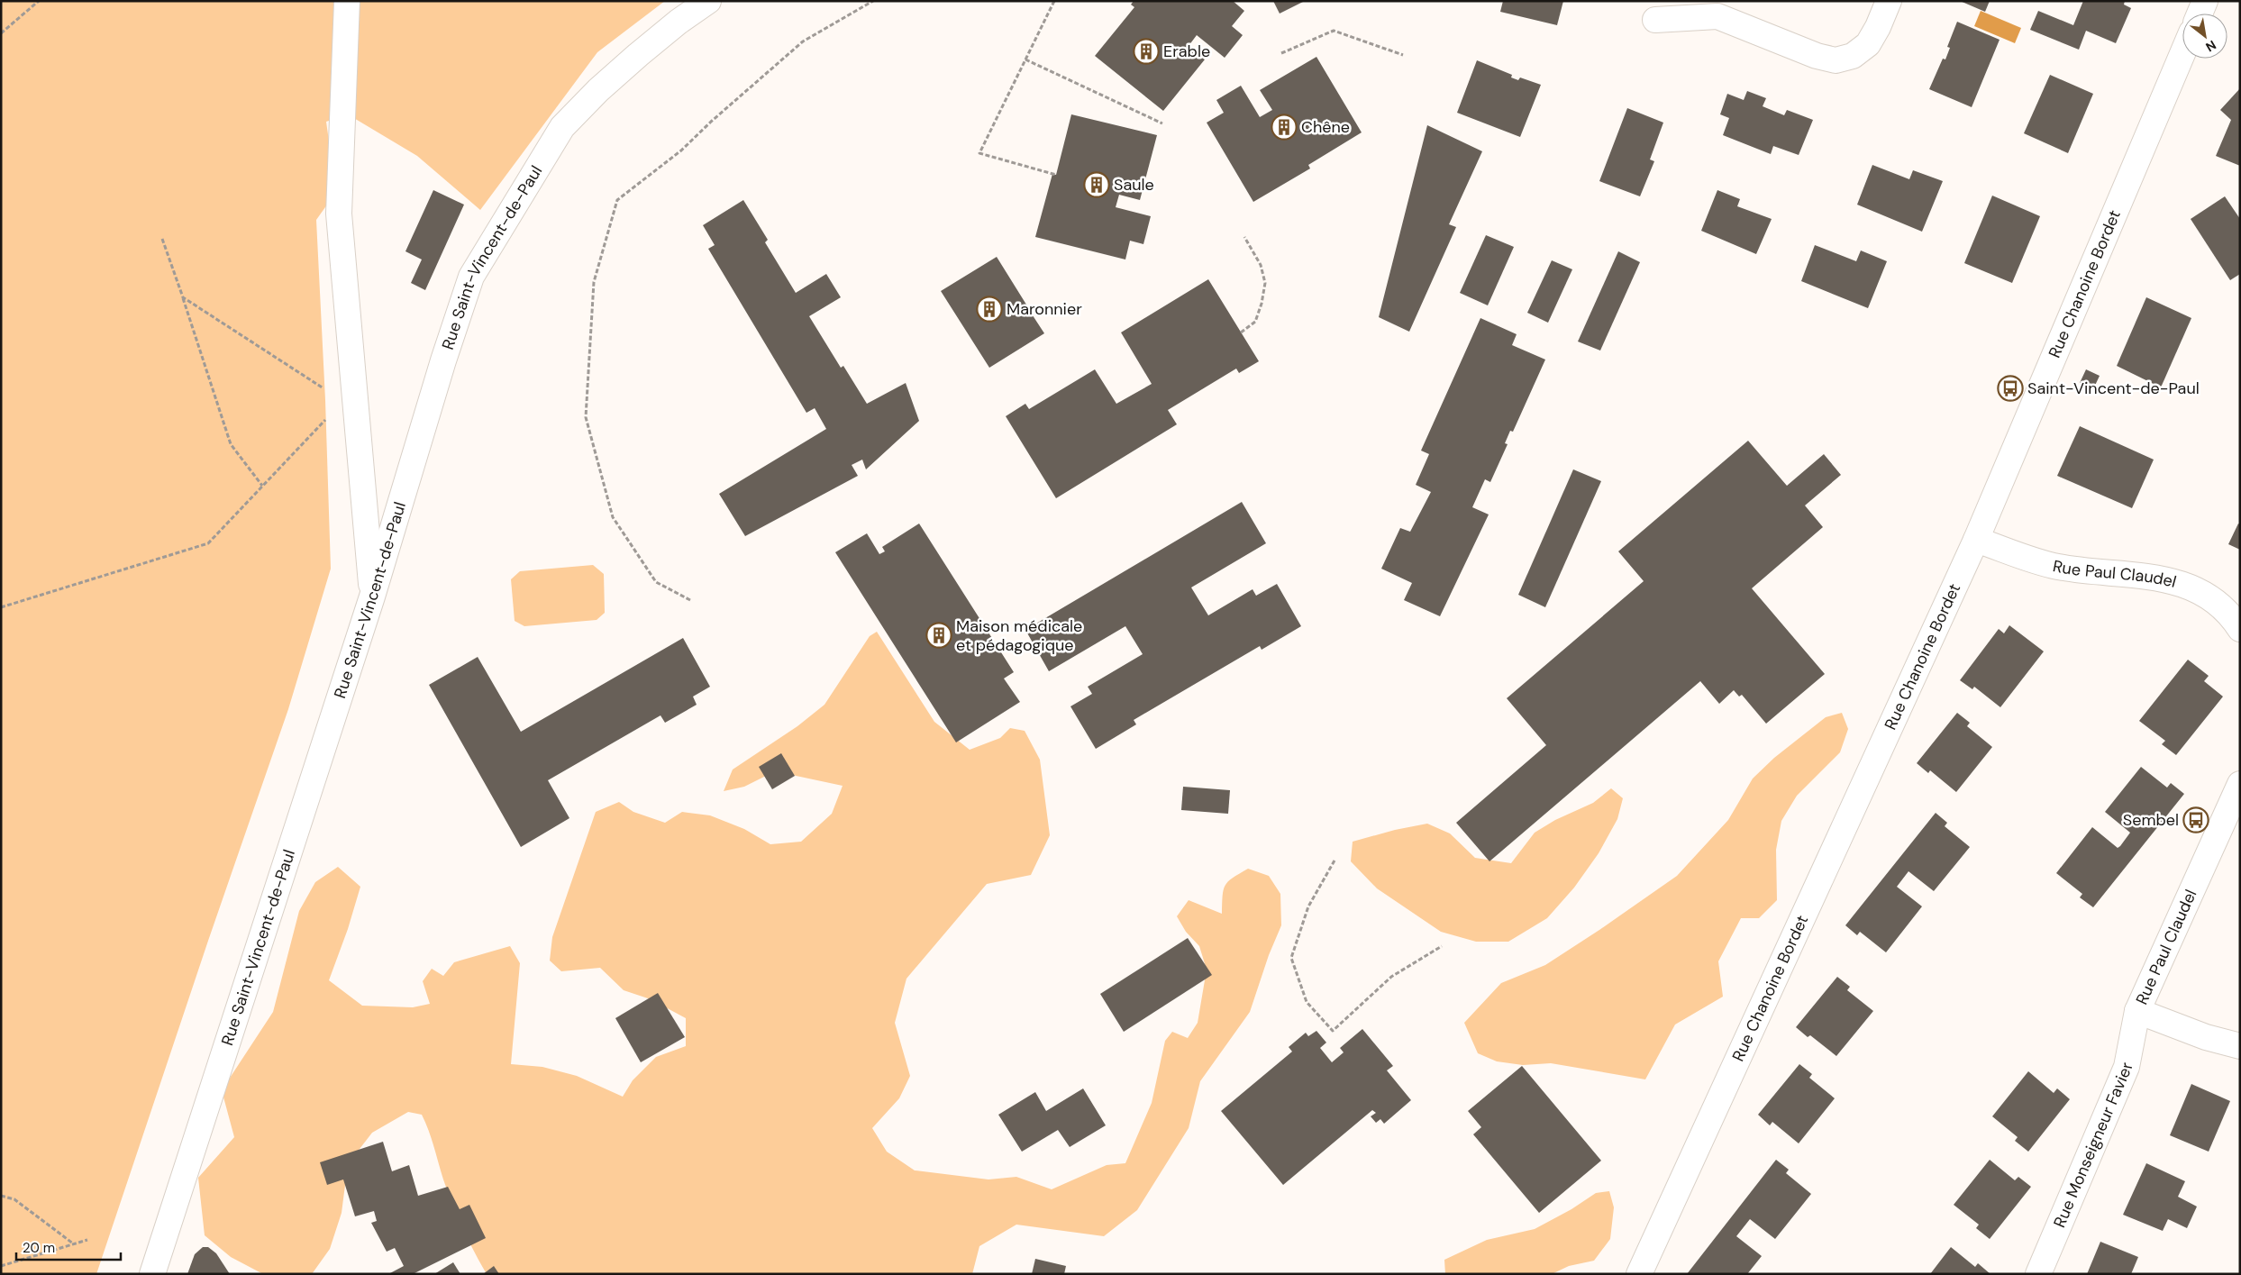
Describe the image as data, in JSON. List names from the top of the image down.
{
  "streets": {
    "street": [
      "Rue Saint-Vincent-de-Paul",
      "Rue Chanoine Bordet",
      "Rue Paul Claudel",
      "Rue Monseigneur Favier"
    ]
  },
  "crossings": [
    ["Rue Chanoine Bordet", "Rue Paul Claudel"],
    ["Rue Paul Claudel", "Rue Monseigneur Favier"]
  ],
  "places": {
    "building": [
      "Erable",
      "Chêne",
      "Saule",
      "Maronnier",
      "Maison médicale et pédagogique"
    ],
    "bus stop": ["Saint-Vincent-de-Paul", "Sembel"]
  },
  "scale_bar": "20 m",
  "north": "bottom right"
}
